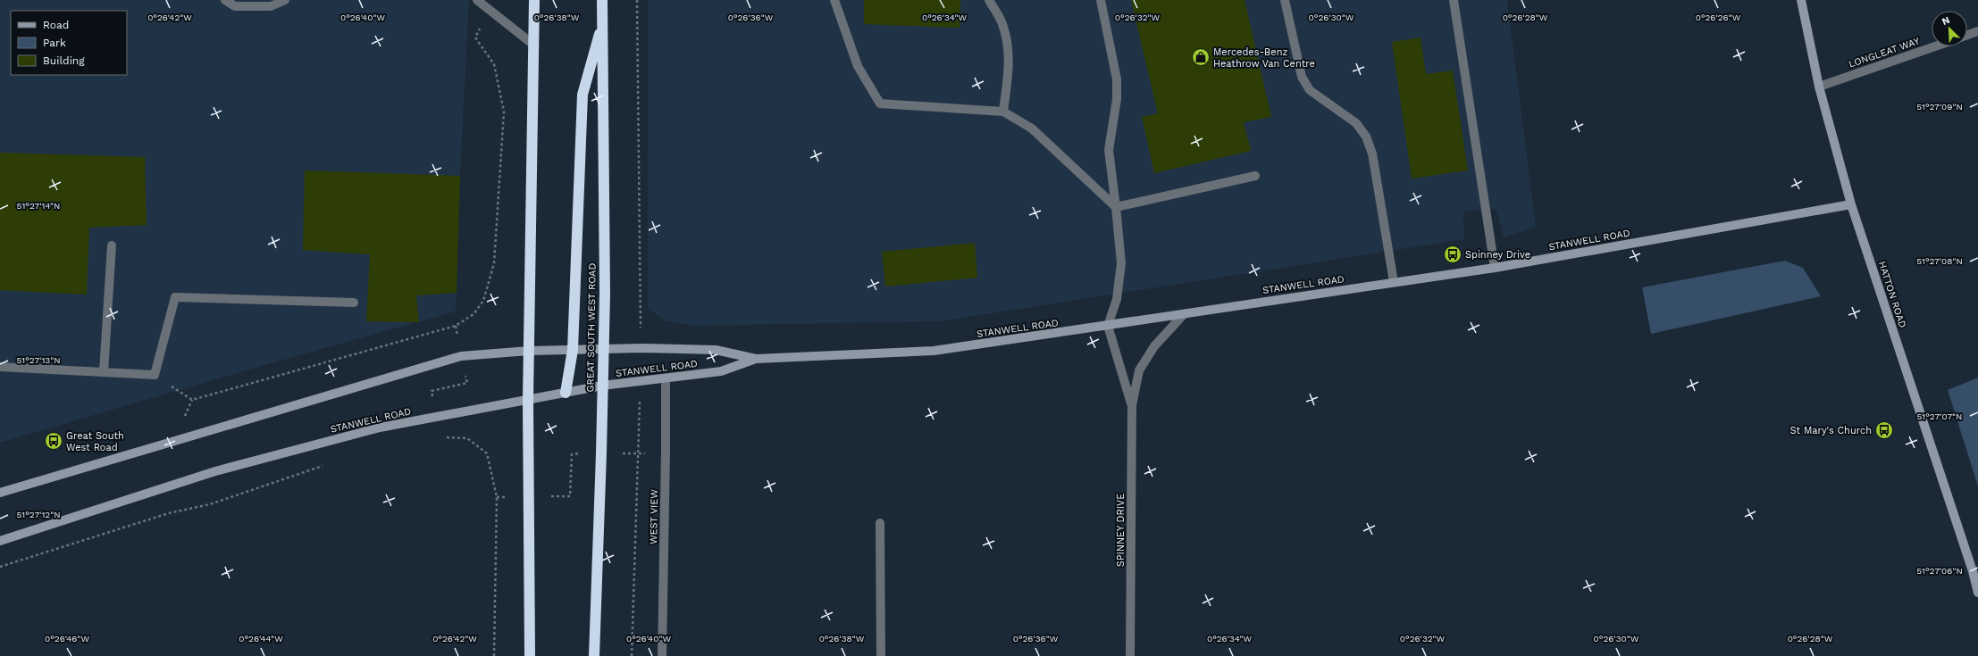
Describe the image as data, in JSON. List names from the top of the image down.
{
  "streets": {
    "highway": ["GREAT SOUTH WEST ROAD"],
    "street": [
      "LONGLEAT WAY",
      "STANWELL ROAD",
      "HATTON ROAD",
      "WEST VIEW",
      "SPINNEY DRIVE"
    ]
  },
  "crossings": [
    ["LONGLEAT WAY", "HATTON ROAD"],
    ["STANWELL ROAD", "HATTON ROAD"],
    ["STANWELL ROAD", "GREAT SOUTH WEST ROAD"],
    ["STANWELL ROAD", "WEST VIEW"],
    ["STANWELL ROAD", "SPINNEY DRIVE"]
  ],
  "places": {
    "shop": ["Mercedes-Benz Heathrow Van Centre"],
    "bus stop": ["Spinney Drive", "St Mary's Church", "Great South West Road"]
  },
  "legend": ["Road", "Park", "Building"],
  "north": "top left",
  "coordinates": [
    "0°26'32\"W",
    "0°26'30\"W",
    "0°26'42\"W",
    "0°26'40\"W",
    "0°26'38\"W",
    "0°26'36\"W",
    "0°26'34\"W",
    "0°26'28\"W",
    "0°26'26\"W",
    "51°27'09\"N",
    "51°27'14\"N",
    "51°27'08\"N",
    "51°27'13\"N",
    "51°27'07\"N",
    "51°27'12\"N",
    "51°27'06\"N",
    "0°26'46\"W",
    "0°26'44\"W"
  ]
}
